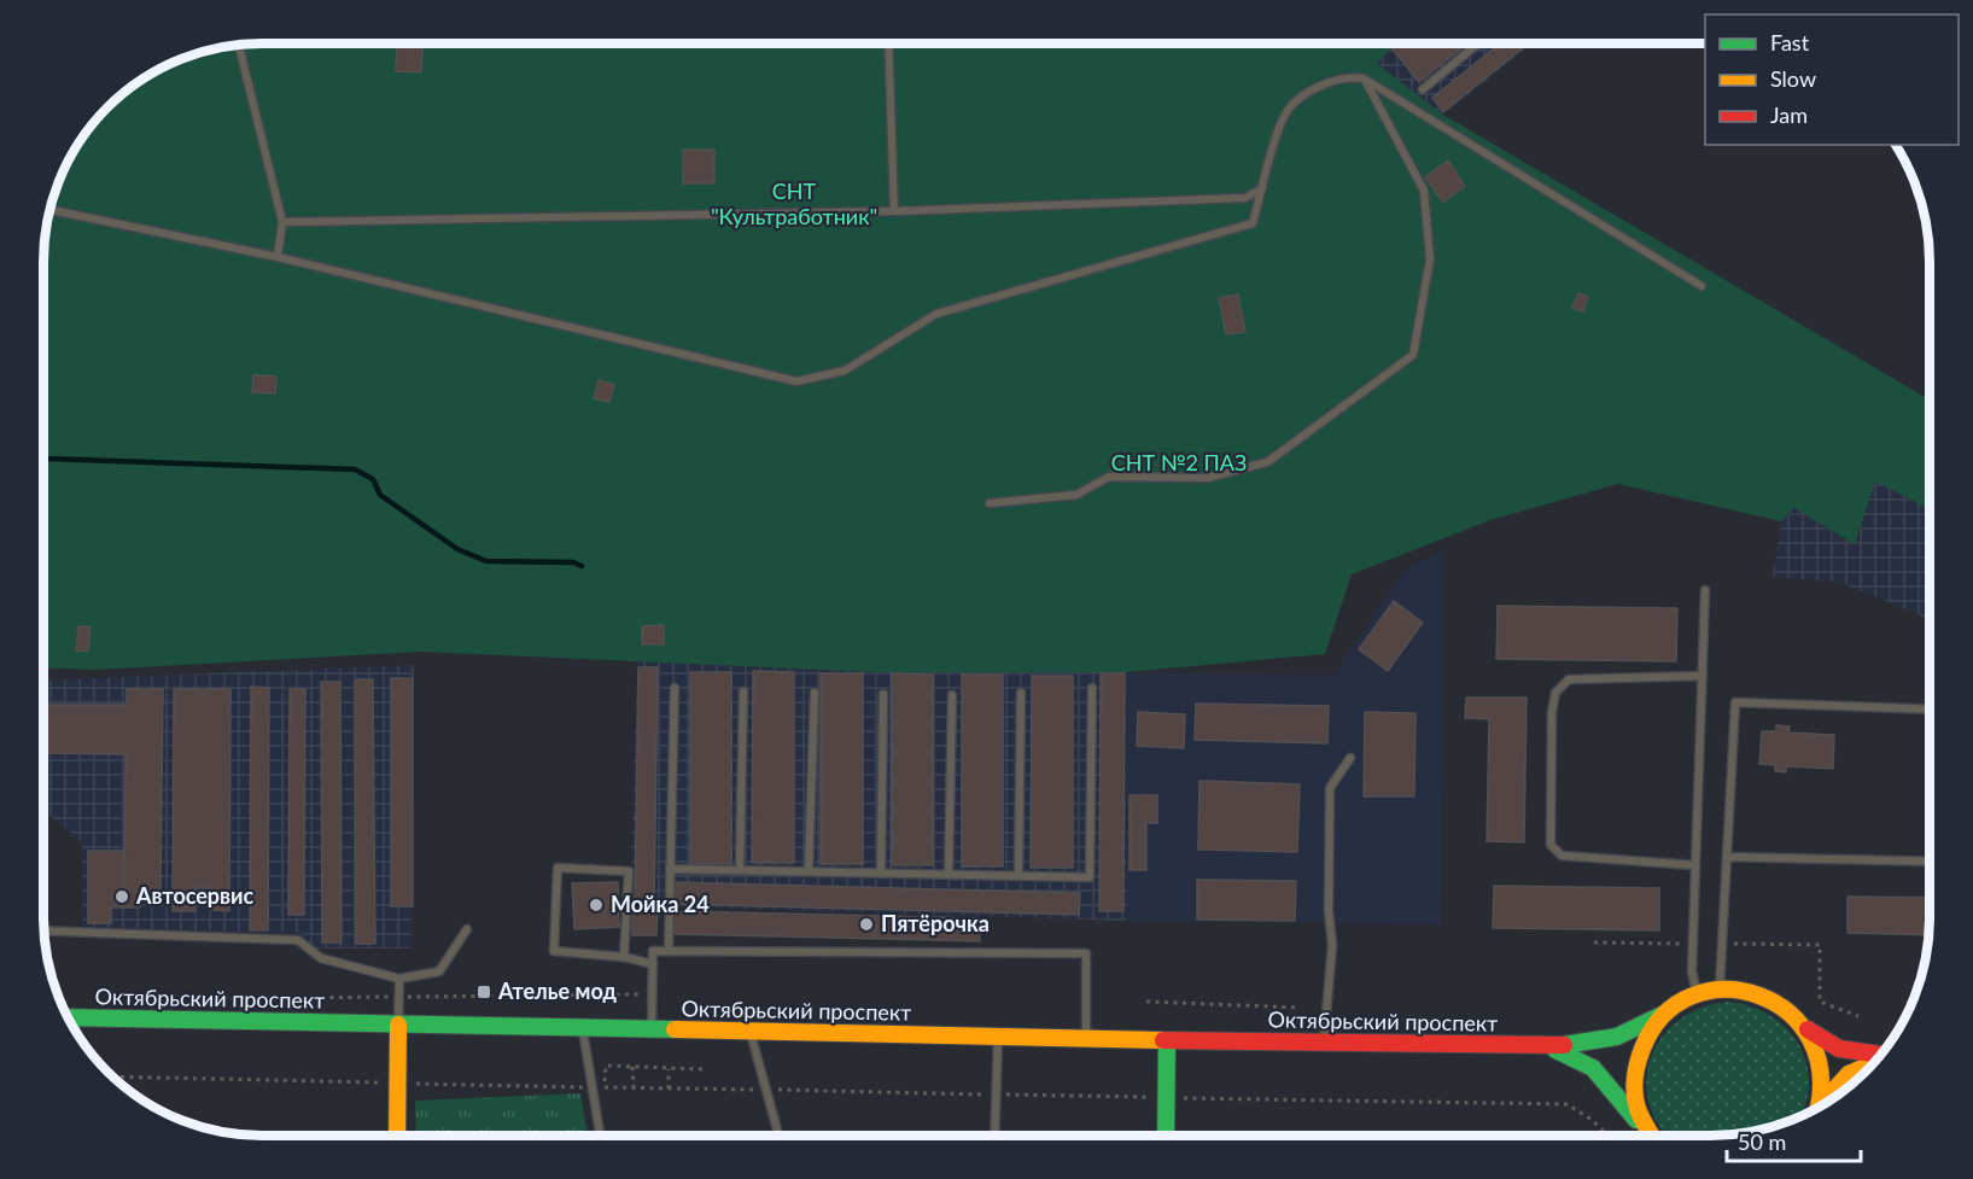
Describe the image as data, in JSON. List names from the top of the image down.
{
  "streets": {
    "main road": ["Октябрьский проспект"]
  },
  "parks": ["СНТ \"Культработник\"", "СНТ №2 ПАЗ"],
  "places": {
    "other": ["Автосервис", "Мойка 24", "Пятёрочка"],
    "transit": ["Ателье мод"]
  },
  "legend": ["Fast", "Slow", "Jam"],
  "scale_bar": "50 m"
}
